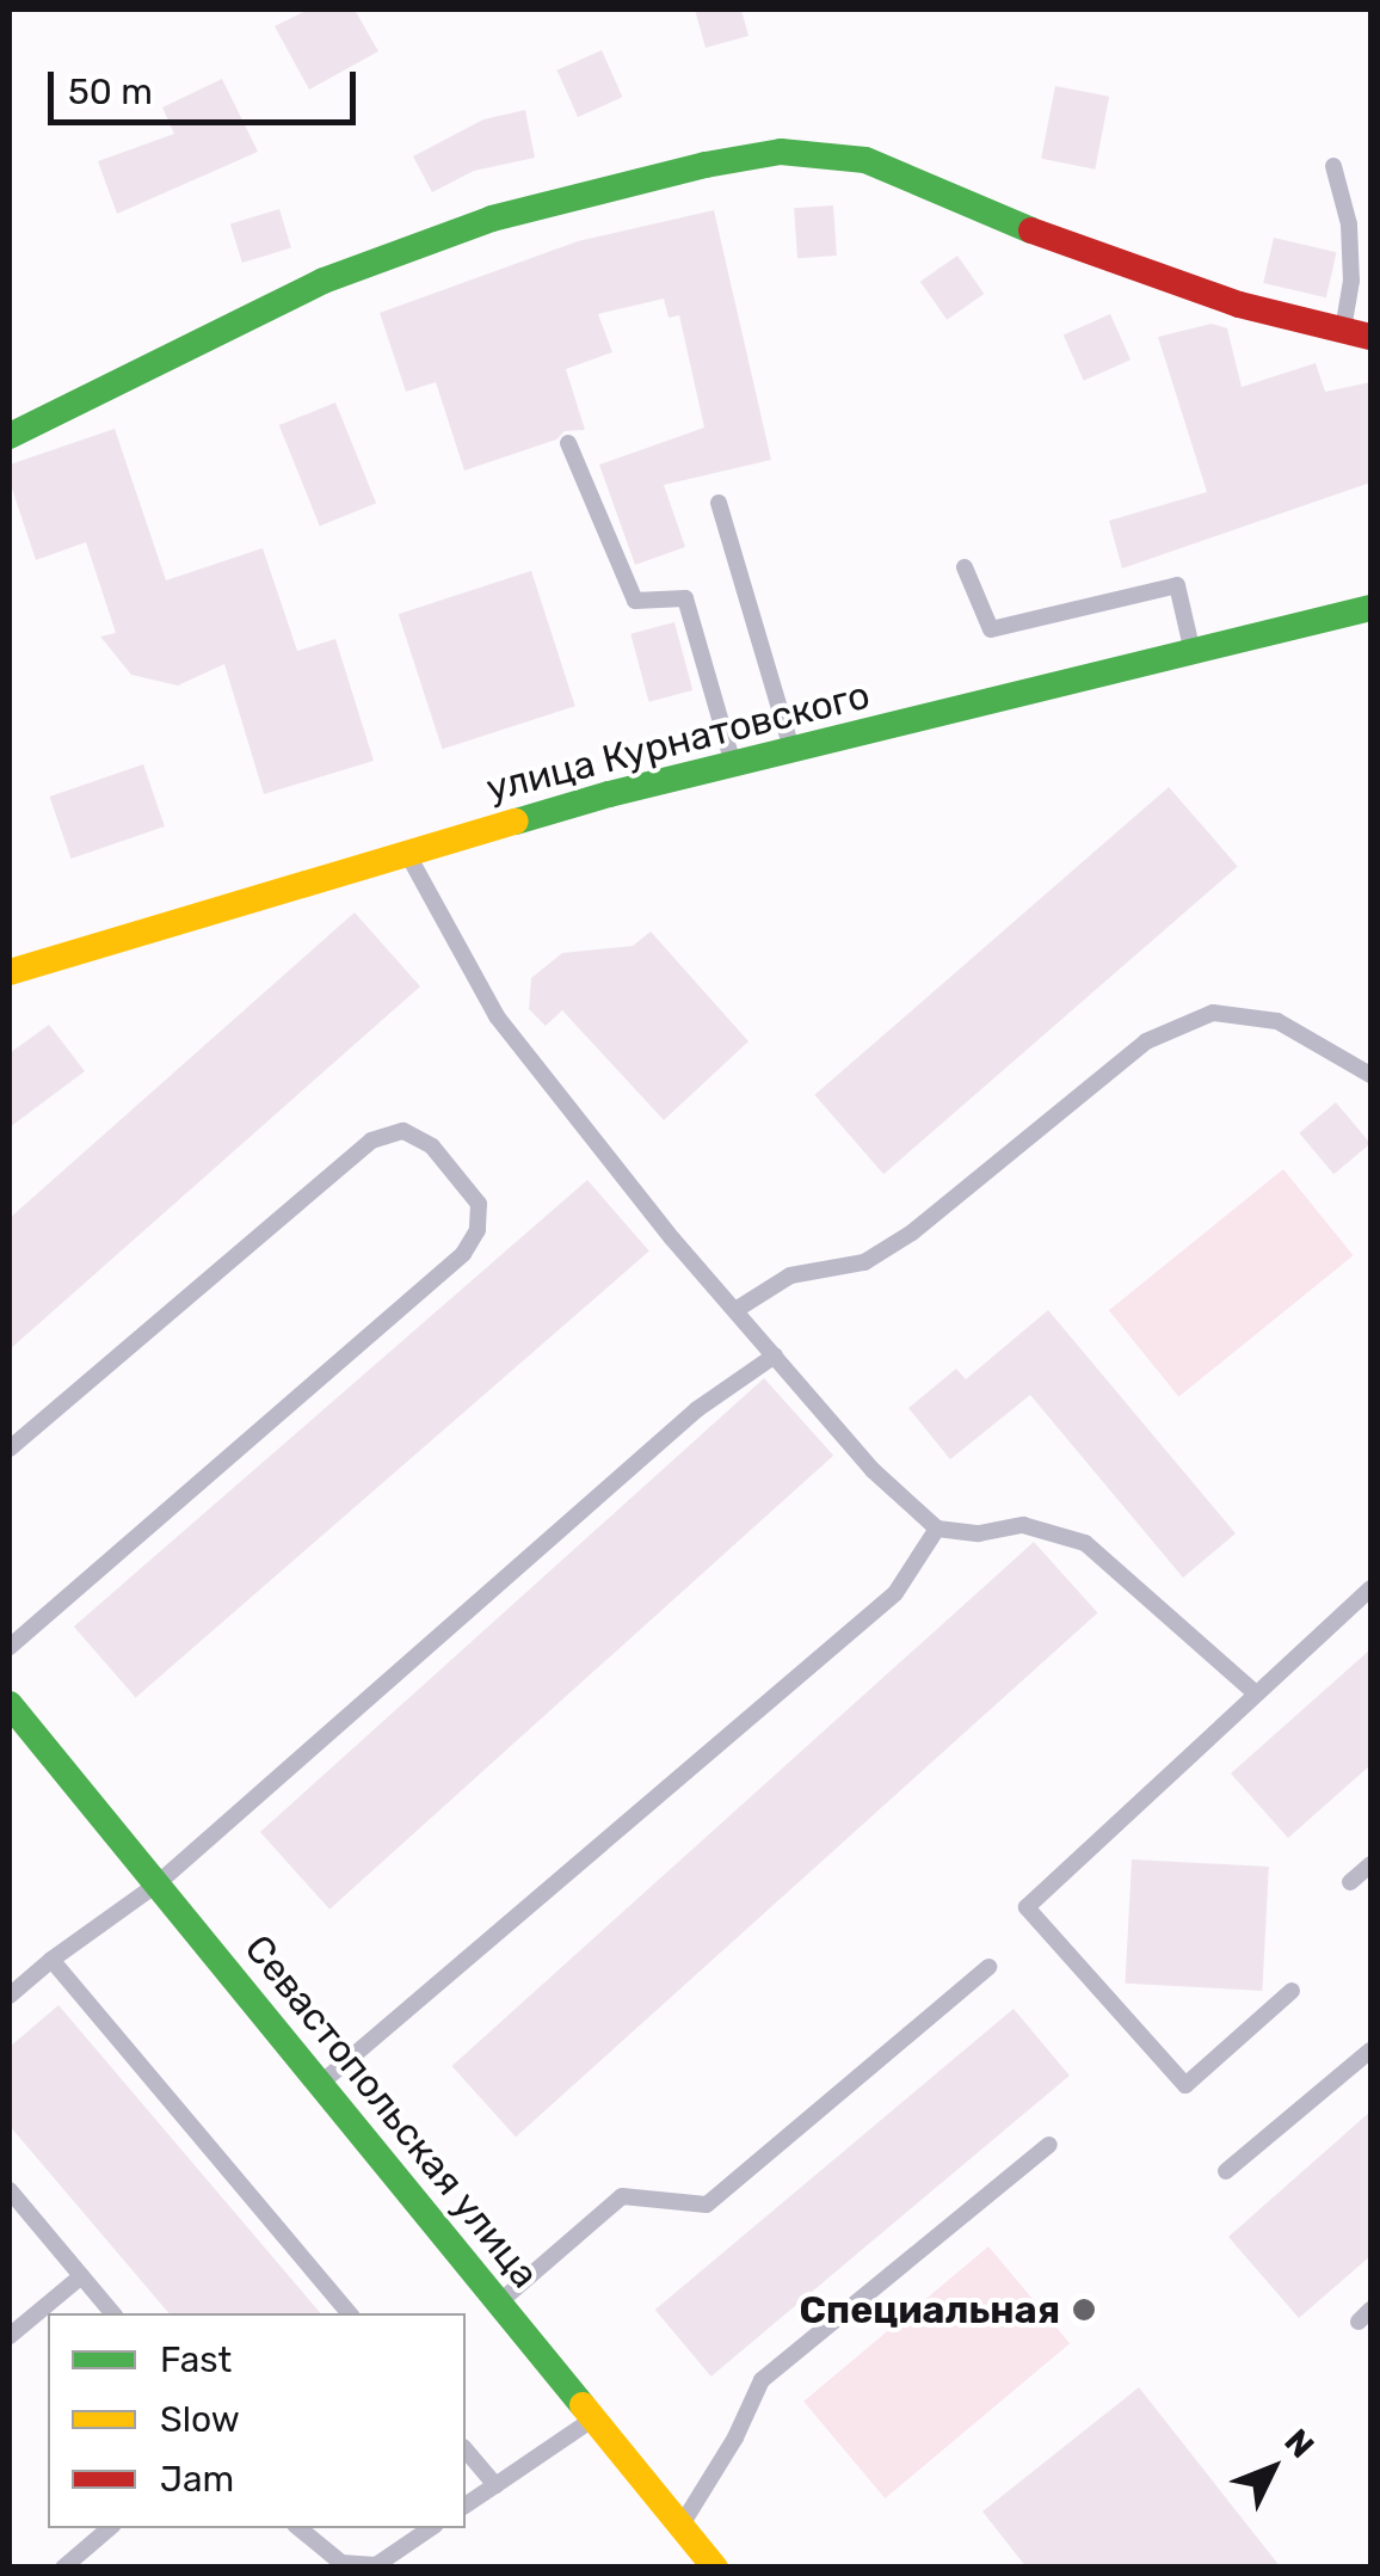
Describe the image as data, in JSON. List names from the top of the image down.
{
  "streets": {
    "street": ["улица Курнатовского", "Севастопольская улица"]
  },
  "places": ["Специальная"],
  "legend": ["Fast", "Slow", "Jam"],
  "scale_bar": "50 m",
  "north": "top right"
}
